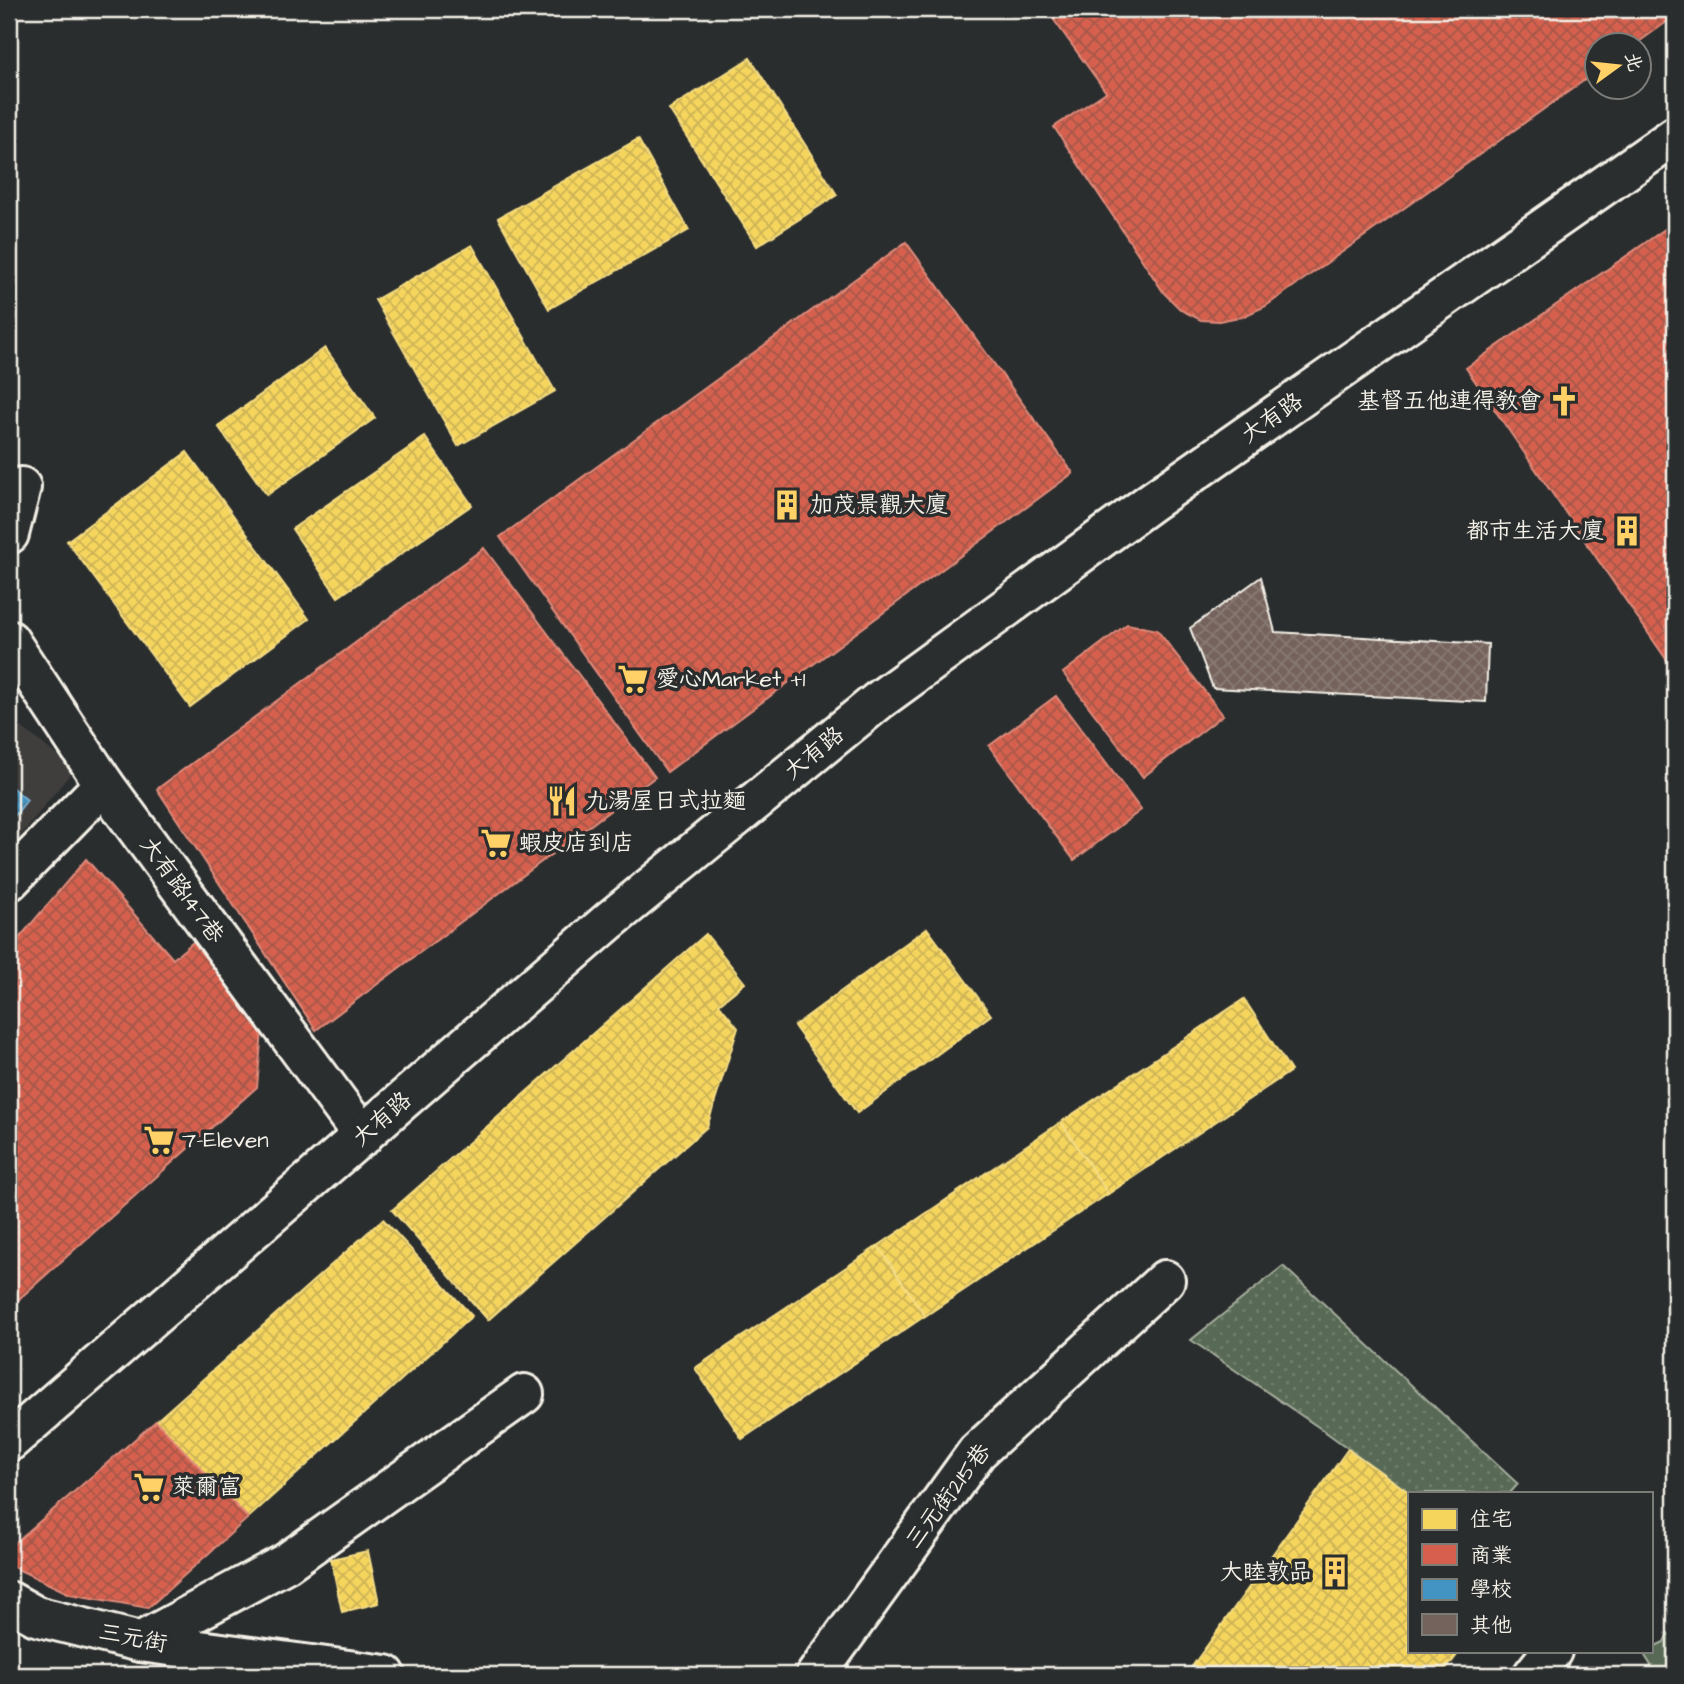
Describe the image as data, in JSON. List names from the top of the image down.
{
  "streets": {
    "street": [
      "大有路",
      "大有路147巷",
      "三元街215巷",
      "三元街"
    ]
  },
  "crossings": [
    ["大有路", "大有路147巷"]
  ],
  "places": {
    "church": ["基督五他連得教會"],
    "building": ["加茂景觀大廈", "都市生活大廈", "大睦敦品"],
    "supermarket": [
      "愛心Market +1",
      "蝦皮店到店",
      "7-Eleven",
      "萊爾富"
    ],
    "restaurant": ["九湯屋日式拉麵"]
  },
  "legend": [
    "住宅",
    "商業",
    "學校",
    "其他"
  ],
  "north": "right"
}
